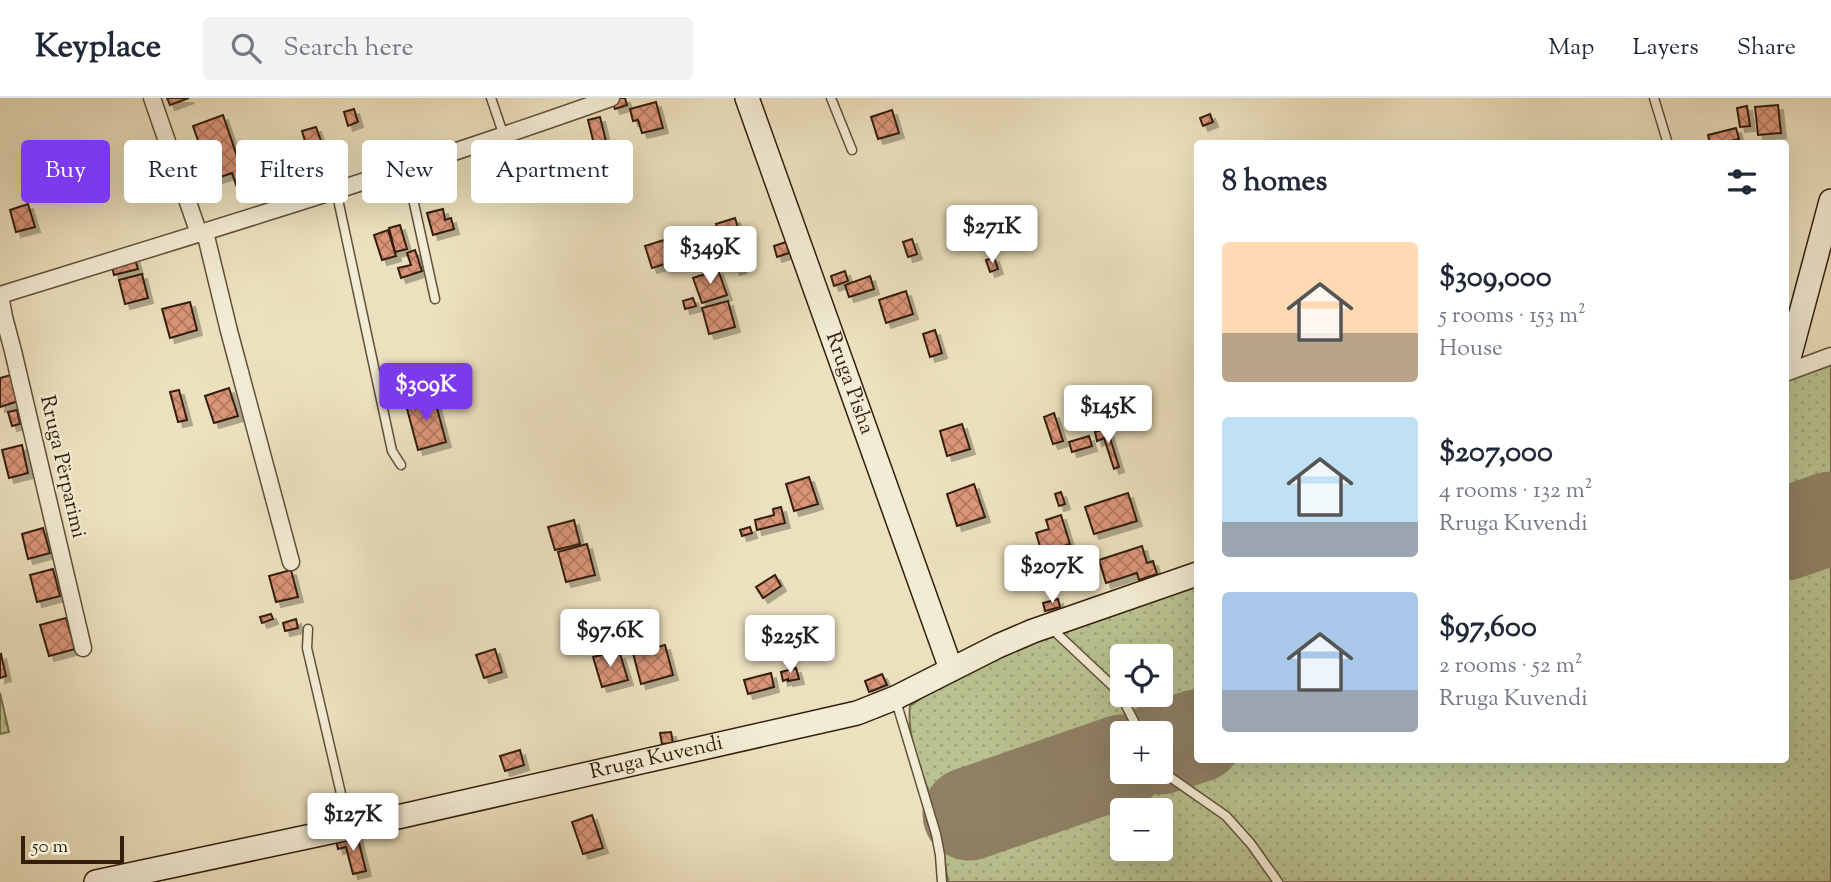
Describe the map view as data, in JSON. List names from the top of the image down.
{
  "streets": {
    "street": ["Rruga Pisha", "Rruga Përparimi", "Rruga Kuvendi"]
  },
  "crossings": [
    ["Rruga Pisha", "Rruga Kuvendi"]
  ],
  "scale_bar": "50 m",
  "page": {
    "header": "Keyplace",
    "search": "Search here",
    "nav": ["Map", "Layers", "Share"],
    "chip": [
      "Buy",
      "Rent",
      "Filters",
      "New",
      "Apartment"
    ],
    "heading": "8 homes",
    "price": [
      "$271K",
      "$349K",
      "$309K",
      "$145K",
      "$207K",
      "$97.6K",
      "$225K",
      "$127K"
    ],
    "list": [
      {
        "name": "$309,000",
        "note": "5 rooms · 153 m² · House"
      },
      {
        "name": "$207,000",
        "note": "4 rooms · 132 m² · Rruga Kuvendi"
      },
      {
        "name": "$97,600",
        "note": "2 rooms · 52 m² · Rruga Kuvendi"
      }
    ],
    "map_buttons": ["+", "−"],
    "scale": "50 m"
  }
}
